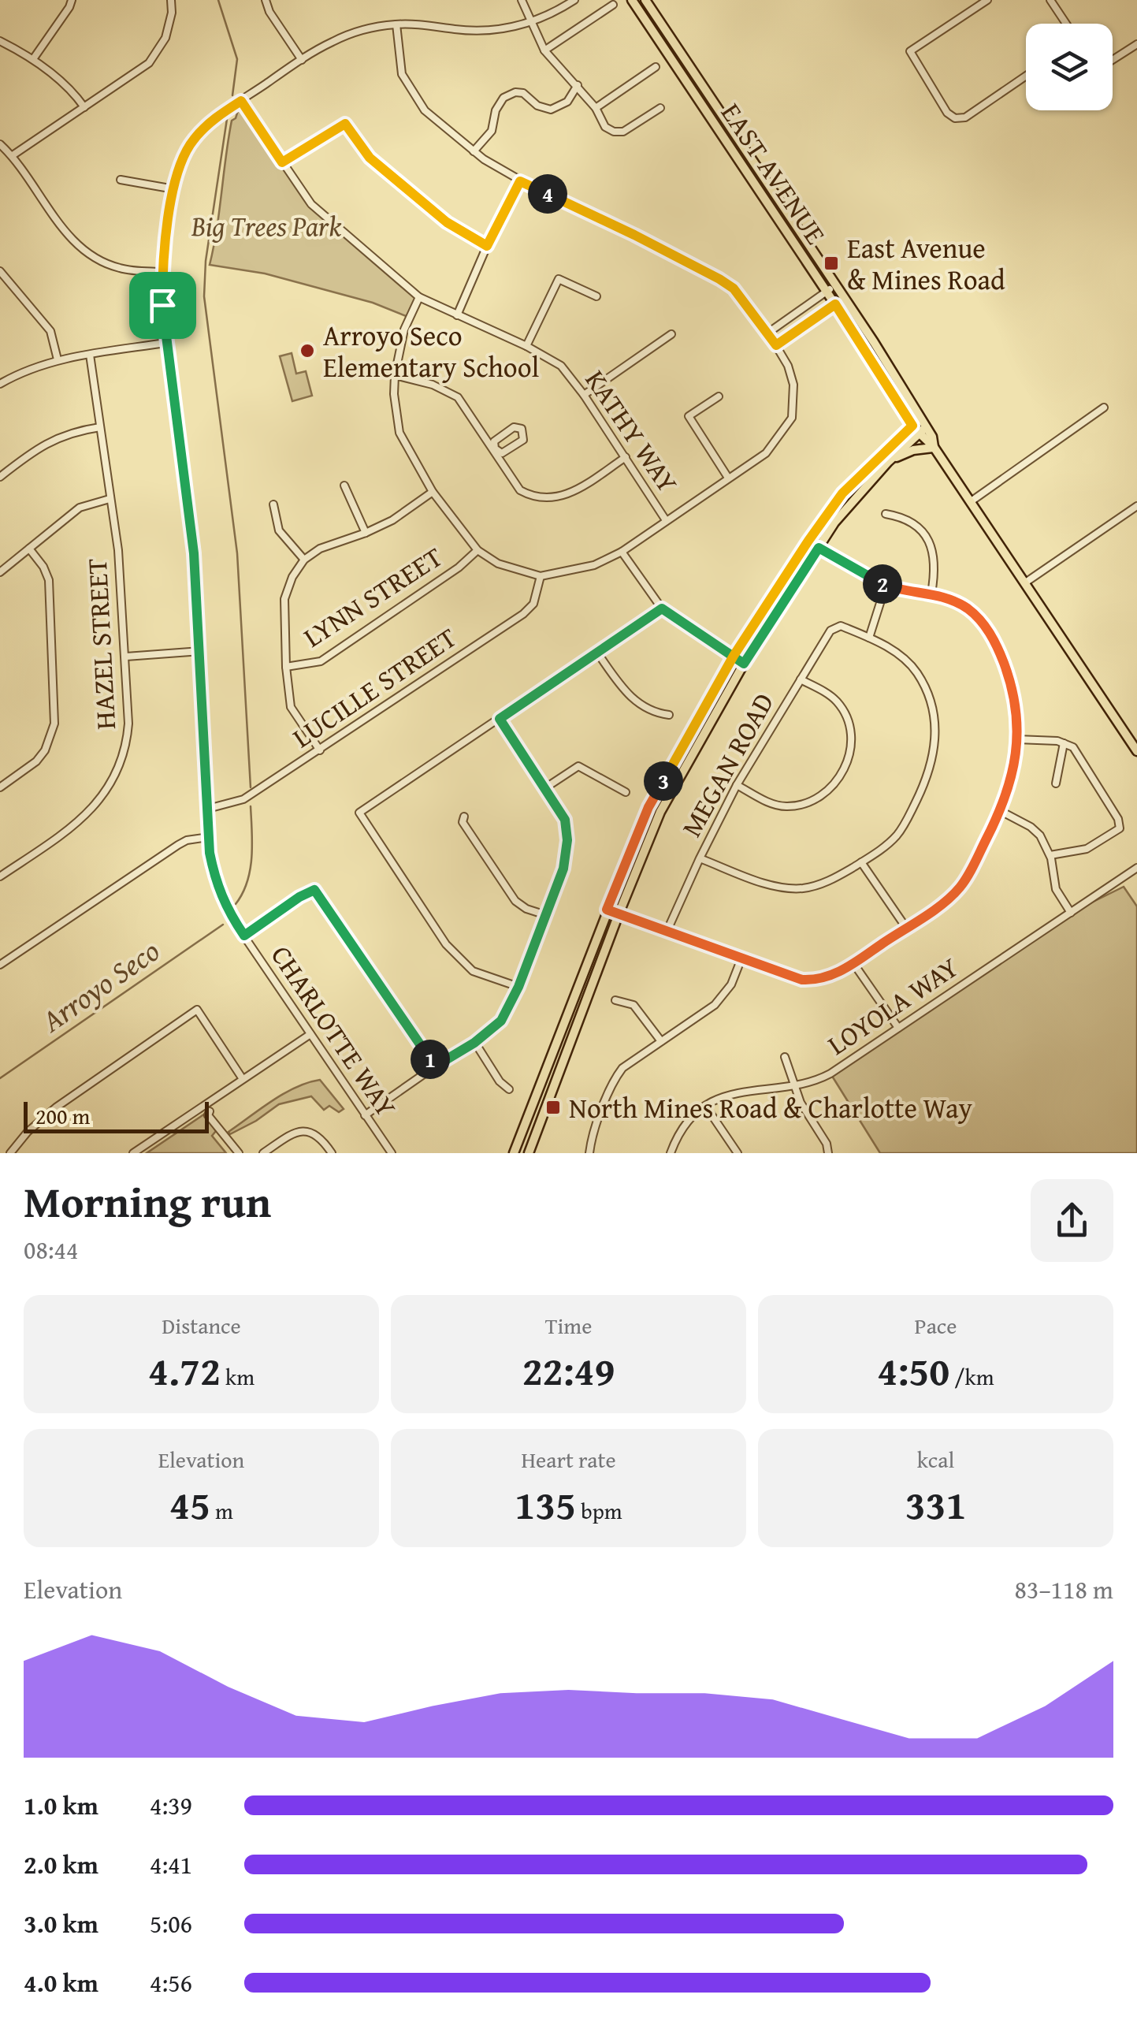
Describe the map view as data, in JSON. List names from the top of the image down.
{
  "streets": {
    "main road": ["EAST AVENUE"],
    "street": [
      "KATHY WAY",
      "LYNN STREET",
      "HAZEL STREET",
      "LUCILLE STREET",
      "MEGAN ROAD",
      "LOYOLA WAY",
      "CHARLOTTE WAY"
    ]
  },
  "crossings": [
    ["KATHY WAY", "CHARLOTTE WAY"],
    ["LUCILLE STREET", "CHARLOTTE WAY"]
  ],
  "water": ["Arroyo Seco"],
  "parks": ["Big Trees Park"],
  "places": {
    "transit": ["East Avenue & Mines Road", "North Mines Road & Charlotte Way"],
    "other": ["Arroyo Seco Elementary School"]
  },
  "scale_bar": "200 m",
  "page": {
    "pins": [
      "4",
      "2",
      "3",
      "1"
    ],
    "scale": "200 m",
    "heading": ["Morning run", "08:44"],
    "stats": [
      ["Distance", "4.72 km"],
      ["Time", "22:49"],
      ["Pace", "4:50 /km"],
      ["Elevation", "45 m"],
      ["Heart rate", "135 bpm"],
      ["kcal", "331"]
    ],
    "chart": ["Elevation", "83–118 m"],
    "list": [
      {
        "name": "1.0 km",
        "note": "4:39"
      },
      {
        "name": "2.0 km",
        "note": "4:41"
      },
      {
        "name": "3.0 km",
        "note": "5:06"
      },
      {
        "name": "4.0 km",
        "note": "4:56"
      }
    ]
  }
}
